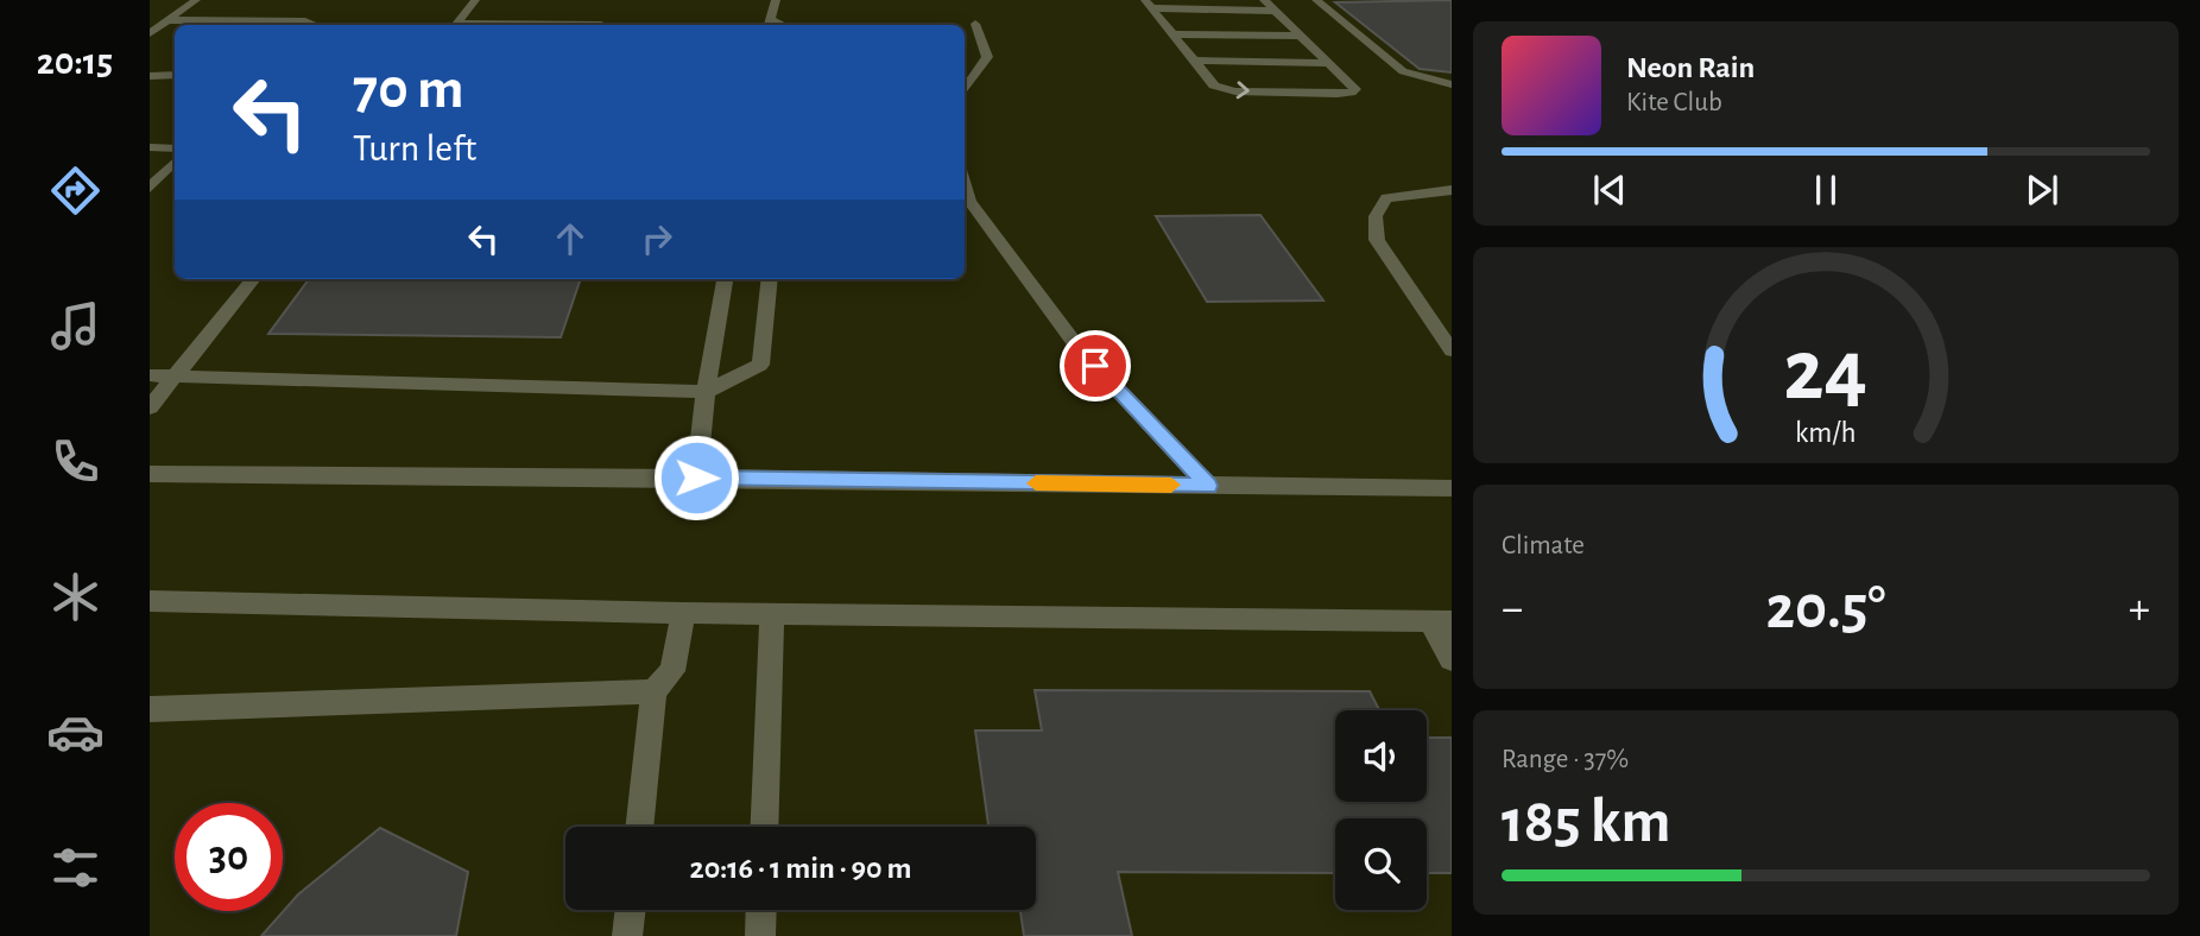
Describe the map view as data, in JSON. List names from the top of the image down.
{
  "page": {
    "tabs": "20:15",
    "turn": ["70 m", "Turn left"],
    "song": ["Neon Rain", "Kite Club"],
    "tile": [
      "Climate",
      ["Range · 37%", "185 km"]
    ],
    "heat": ["−", "20.5°", "+"],
    "limit": "30",
    "trip": "20:16 · 1 min · 90 m",
    "gauge": ["24", "km/h"]
  }
}
